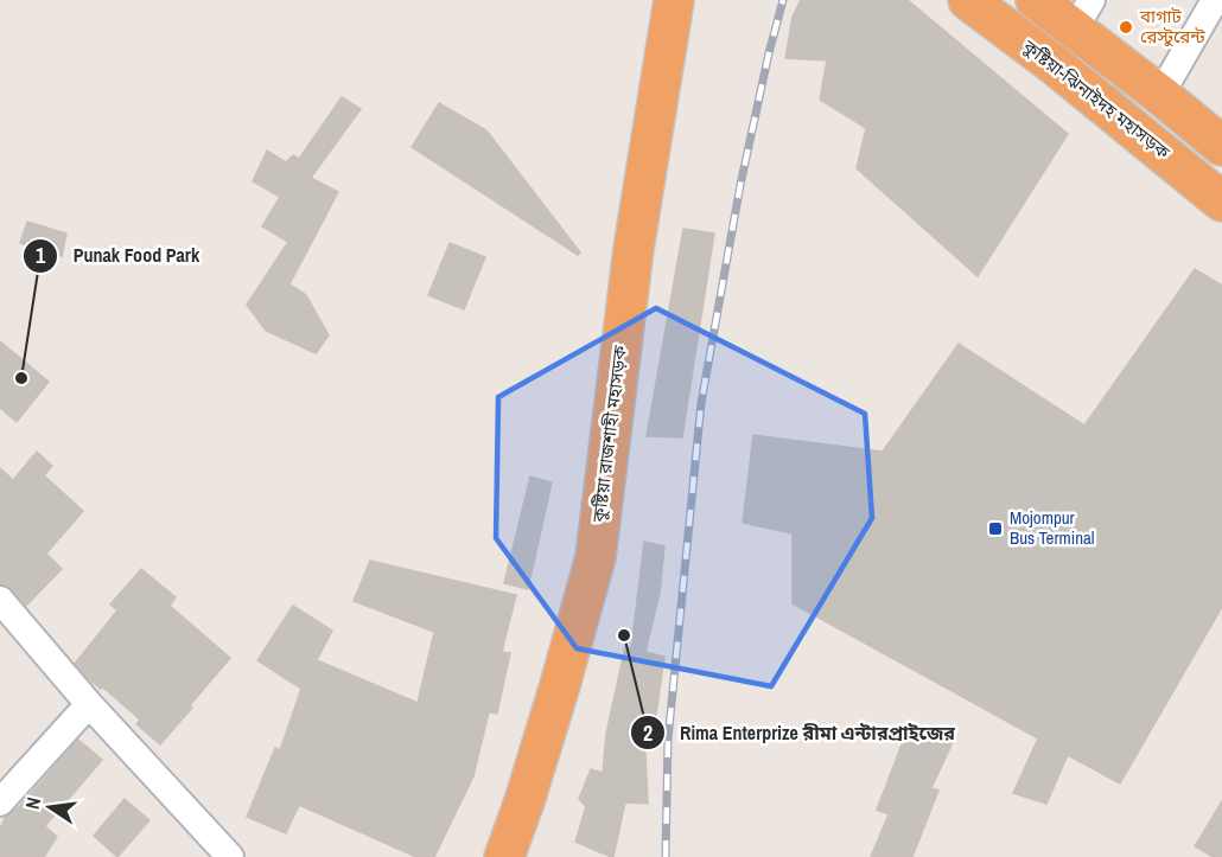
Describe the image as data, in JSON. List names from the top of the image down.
{
  "streets": {
    "highway": ["কুষ্টিয়া-ঝিনাইদহ মহাসড়ক", "কুষ্টিয়া রাজশাহী মহাসড়ক"]
  },
  "places": {
    "other": ["বাগাট রেস্টুরেন্ট", "Punak Food Park", "Rima Enterprize রীমা এন্টারপ্রাইজের"],
    "transit": ["Mojompur Bus Terminal"]
  },
  "north": "left"
}
